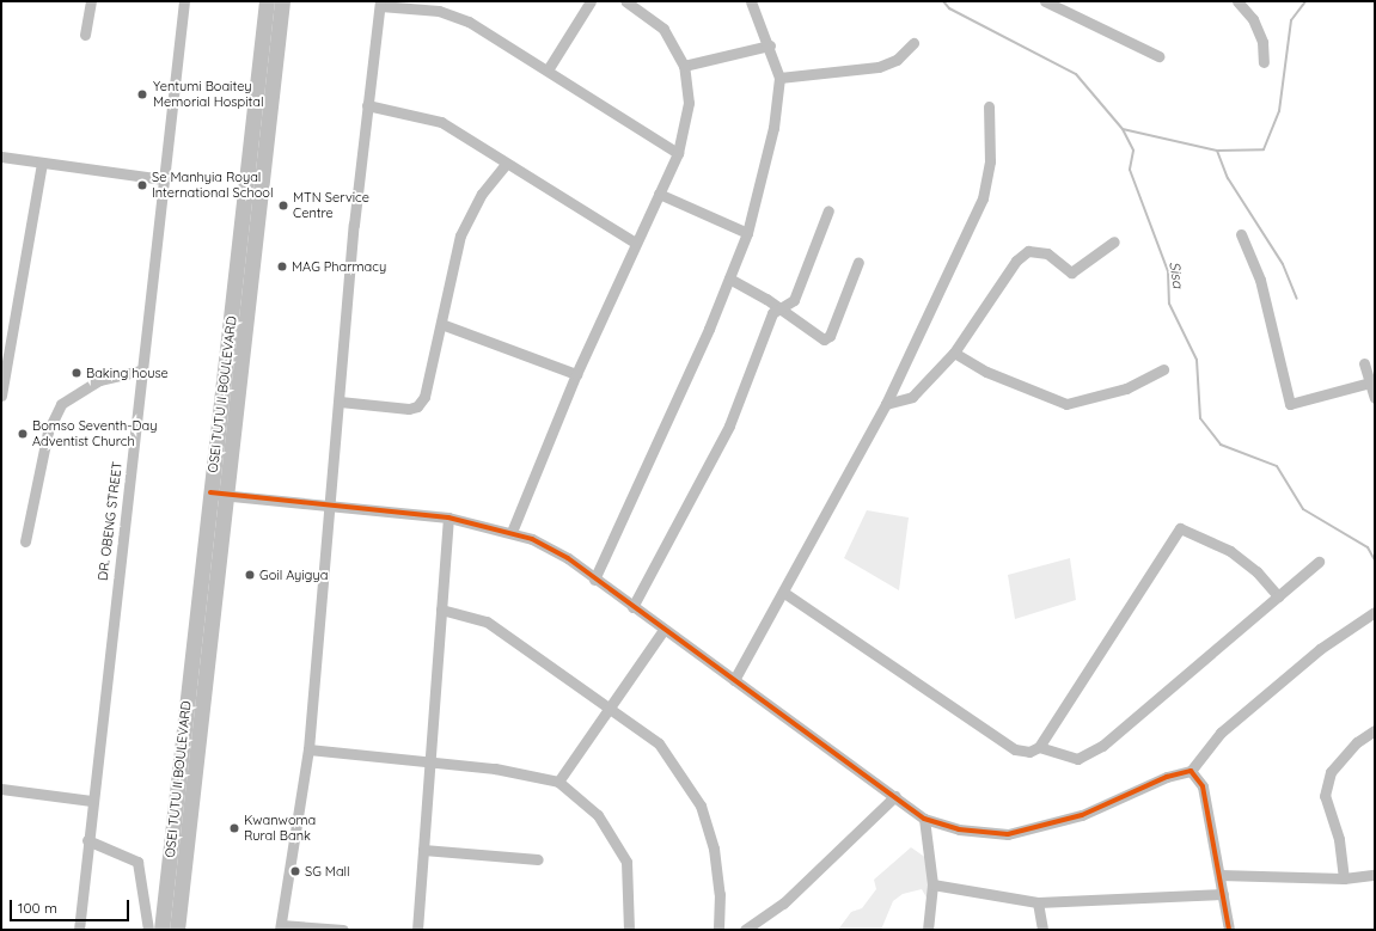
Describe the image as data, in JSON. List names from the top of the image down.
{
  "streets": {
    "highway": ["OSEI TUTU II BOULEVARD"],
    "street": ["DR. OBENG STREET"]
  },
  "water": ["Sisa"],
  "places": [
    "Yentumi Boaitey Memorial Hospital",
    "Se Manhyia Royal International School",
    "MTN Service Centre",
    "MAG Pharmacy",
    "Baking house",
    "Bomso Seventh-Day Adventist Church",
    "Goil Ayigya",
    "Kwanwoma Rural Bank",
    "SG Mall"
  ],
  "scale_bar": "100 m"
}
